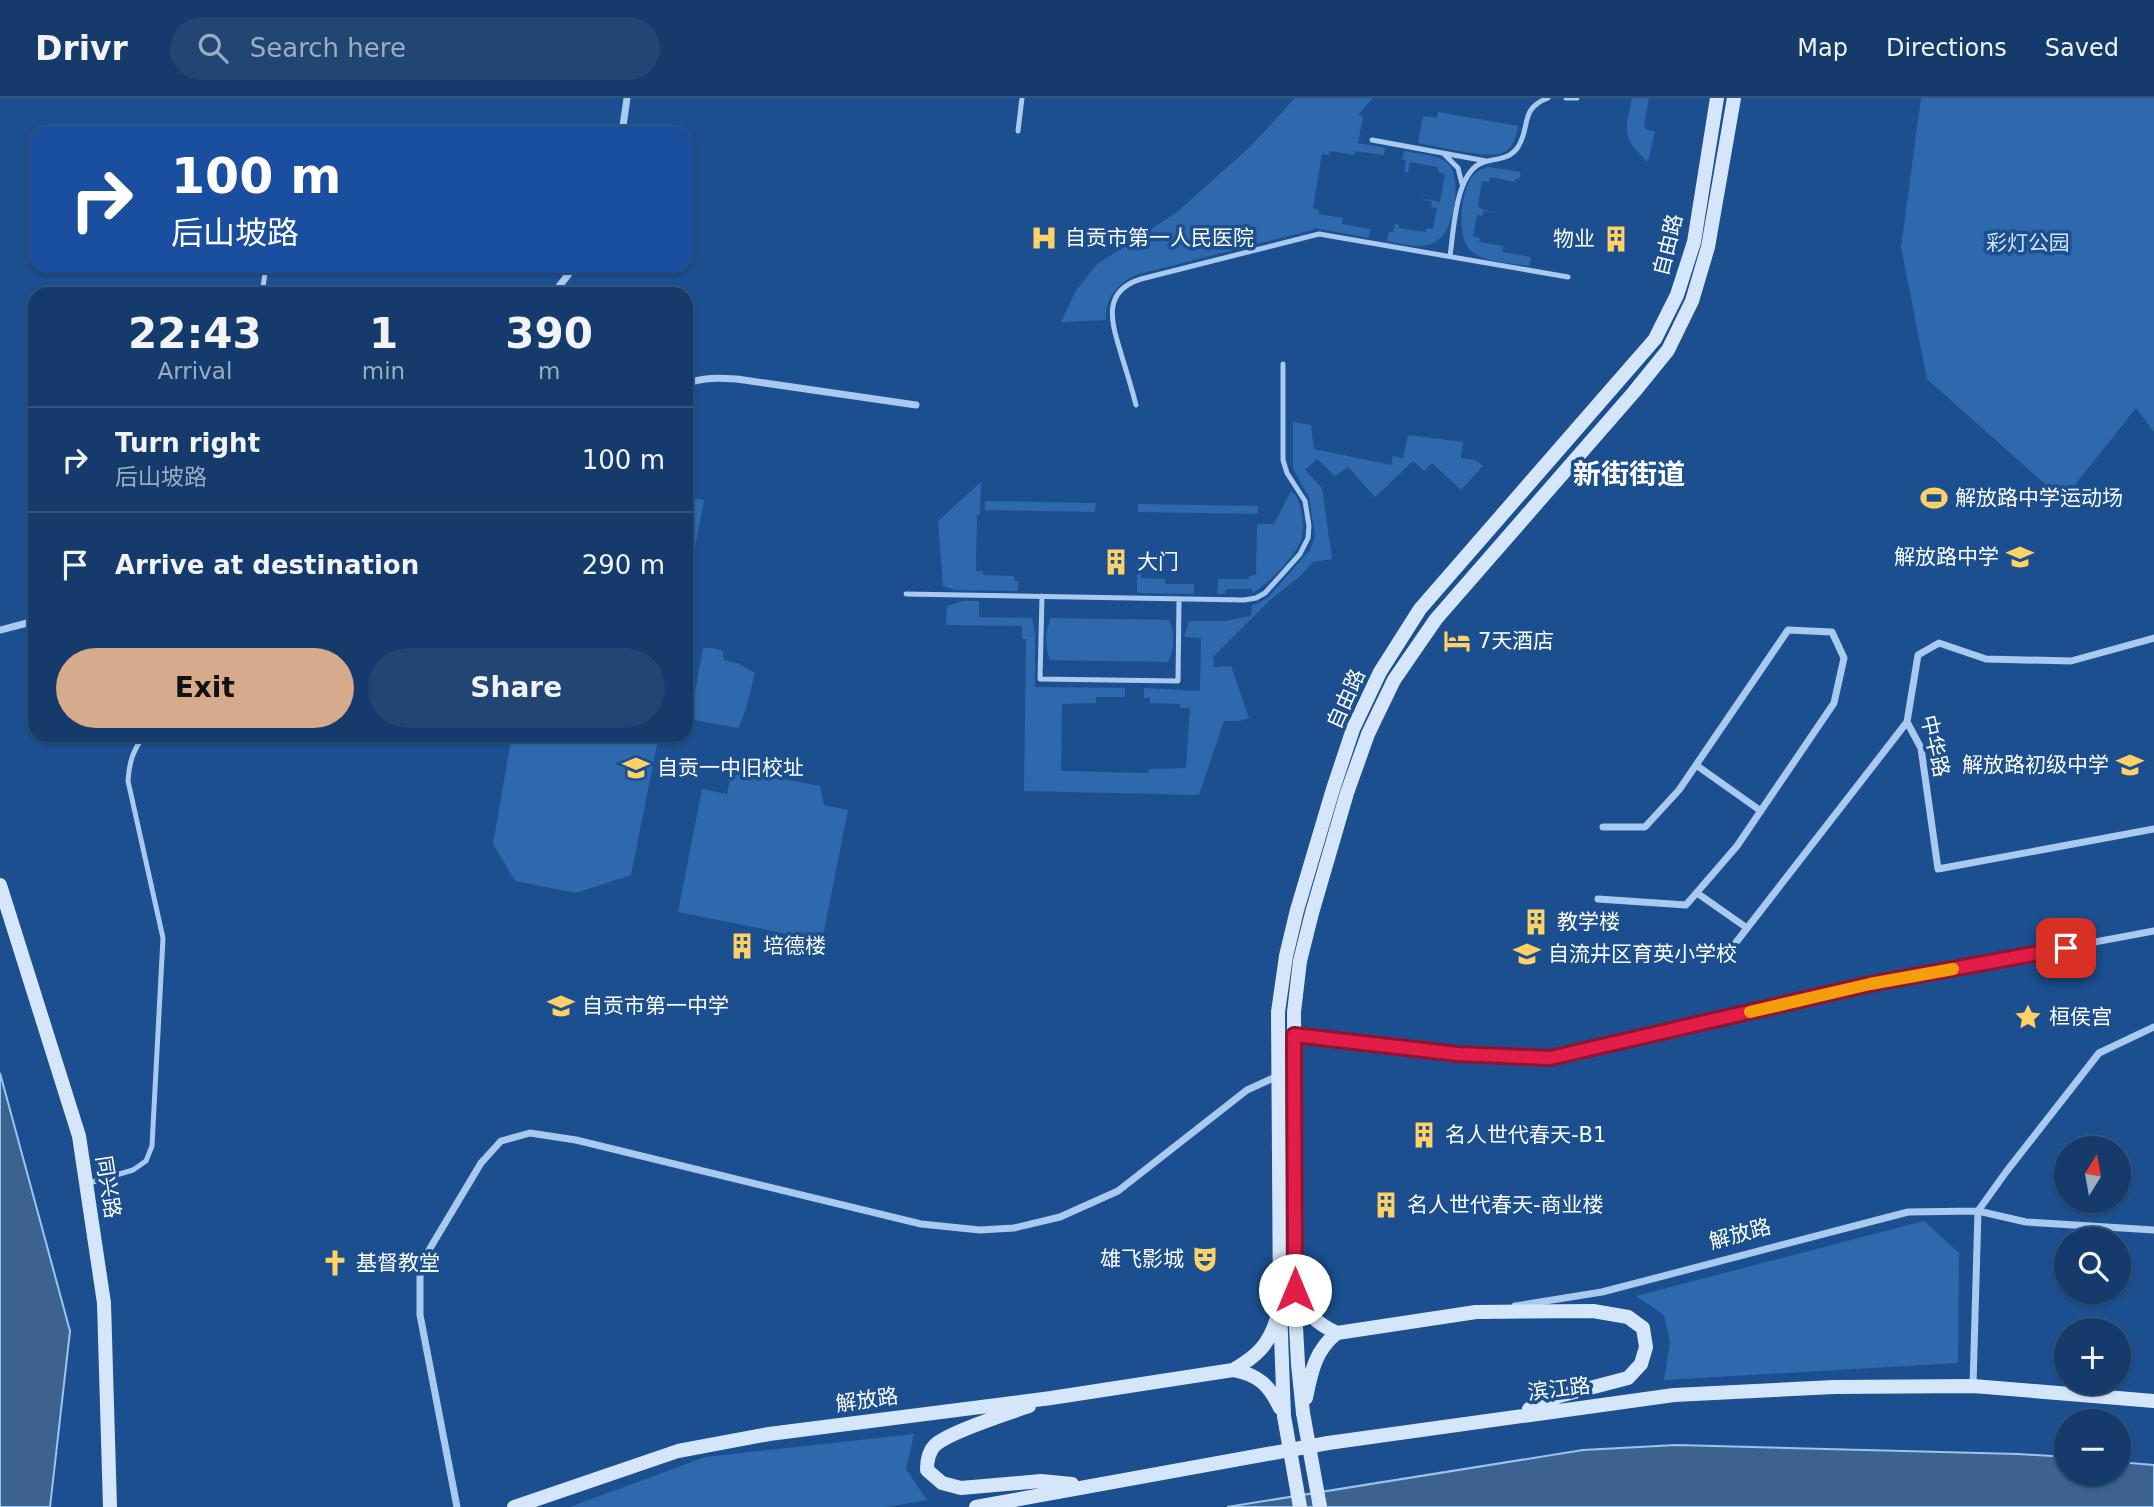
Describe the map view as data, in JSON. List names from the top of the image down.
{
  "streets": {
    "main road": [
      "自由路",
      "同兴路",
      "解放路",
      "滨江路"
    ],
    "street": ["中华路"]
  },
  "districts": ["新街街道"],
  "parks": ["彩灯公园"],
  "places": {
    "hospital": ["自贡市第一人民医院"],
    "building": [
      "物业",
      "大门",
      "教学楼",
      "培德楼",
      "名人世代春天-B1",
      "名人世代春天-商业楼"
    ],
    "sports": ["解放路中学运动场"],
    "school or university": [
      "解放路中学",
      "解放路初级中学",
      "自贡一中旧校址",
      "自流井区育英小学校",
      "自贡市第一中学"
    ],
    "hotel": ["7天酒店"],
    "place": ["桓侯宫"],
    "theatre": ["雄飞影城"],
    "church": ["基督教堂"]
  },
  "north": "top",
  "page": {
    "header": "Drivr",
    "search": "Search here",
    "nav": ["Map", "Directions", "Saved"],
    "turn": ["100 m", "后山坡路"],
    "eta": [
      "22:43",
      "Arrival",
      "1",
      "min",
      "390",
      "m"
    ],
    "list": [
      {
        "name": "Turn right",
        "note": "后山坡路",
        "value": "100 m"
      },
      {
        "name": "Arrive at destination",
        "value": "290 m"
      }
    ],
    "buttons": ["Exit", "Share"],
    "map_buttons": ["+", "−"]
  }
}
